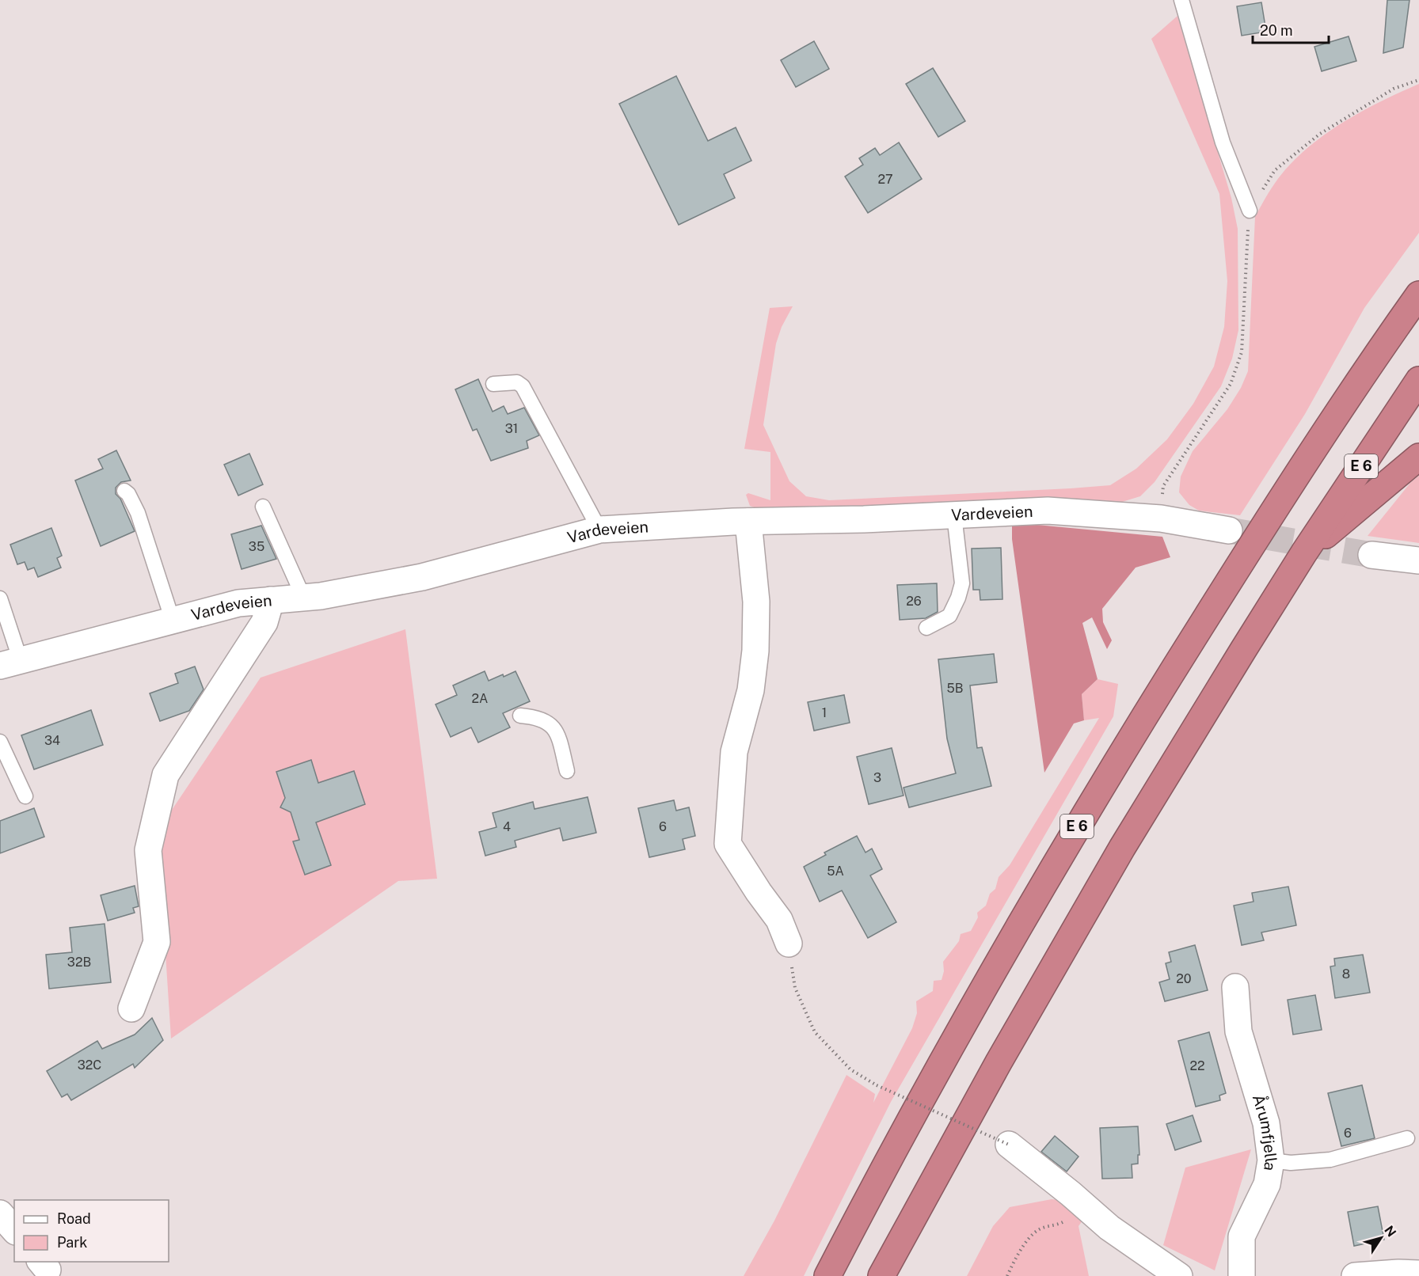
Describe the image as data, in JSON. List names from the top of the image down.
{
  "streets": {
    "highway": ["E 6"],
    "street": ["Vardeveien", "Årumfjella"]
  },
  "house_numbers": [
    "27",
    "31",
    "35",
    "26",
    "5B",
    "2A",
    "1",
    "34",
    "3",
    "4",
    "6",
    "5A",
    "32B",
    "8",
    "20",
    "32C",
    "22",
    "6"
  ],
  "legend": ["Road", "Park"],
  "scale_bar": "20 m",
  "north": "top right"
}
